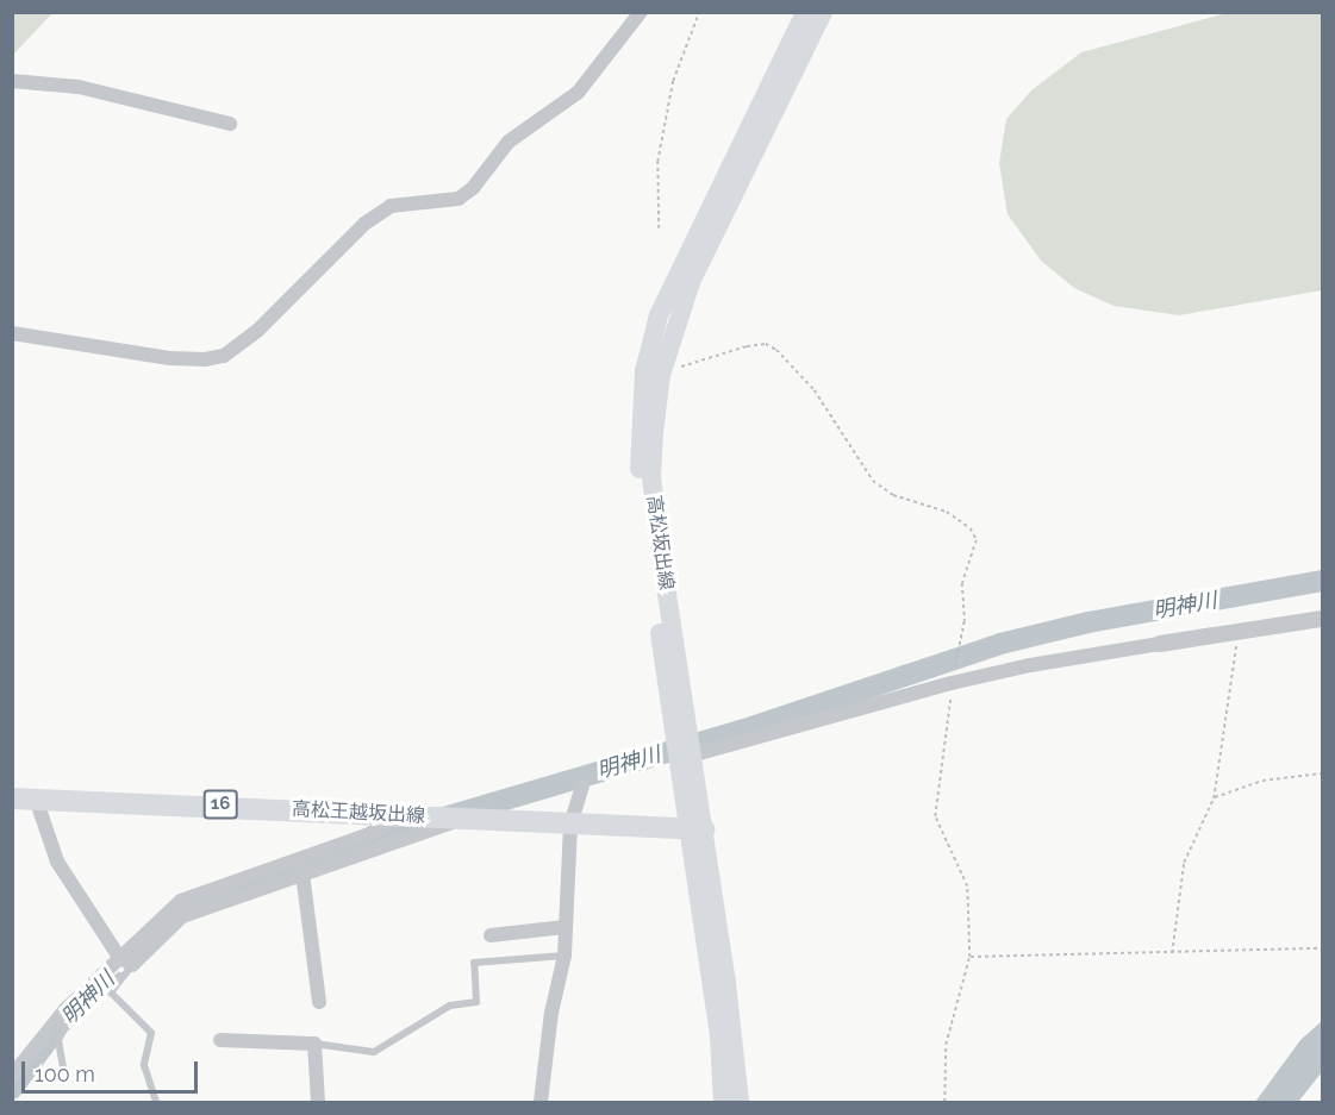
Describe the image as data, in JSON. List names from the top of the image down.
{
  "streets": {
    "main road": ["高松坂出線", "16", "高松王越坂出線"]
  },
  "crossings": [
    ["高松坂出線", "高松王越坂出線"]
  ],
  "water": ["明神川"],
  "scale_bar": "100 m"
}
